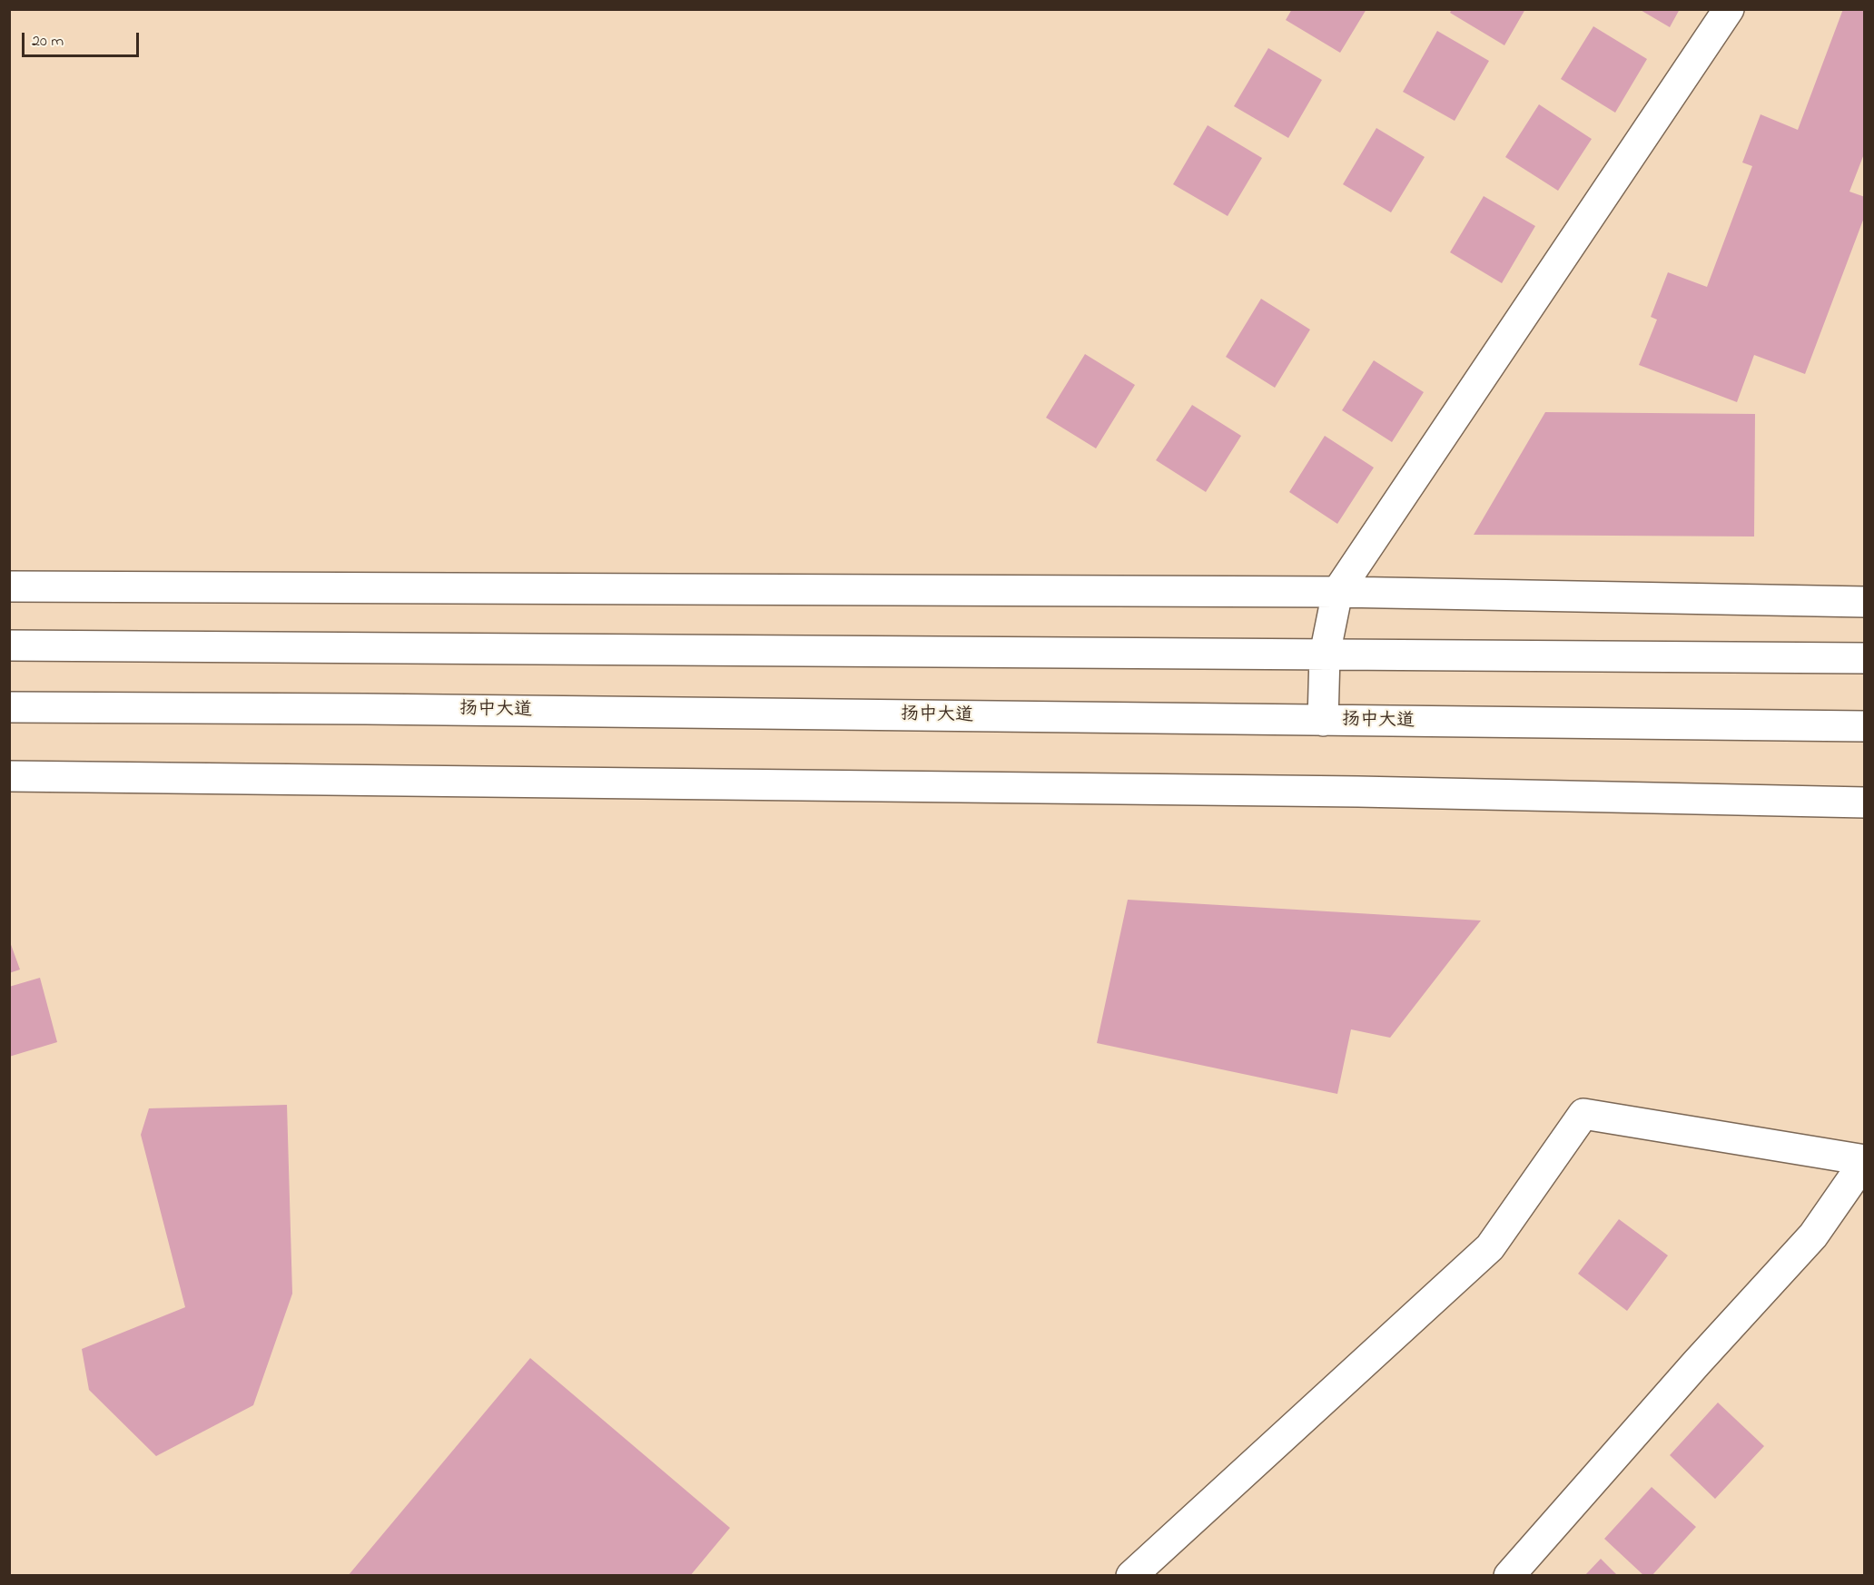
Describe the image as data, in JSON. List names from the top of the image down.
{
  "streets": {
    "street": ["扬中大道"]
  },
  "scale_bar": "20 m"
}
